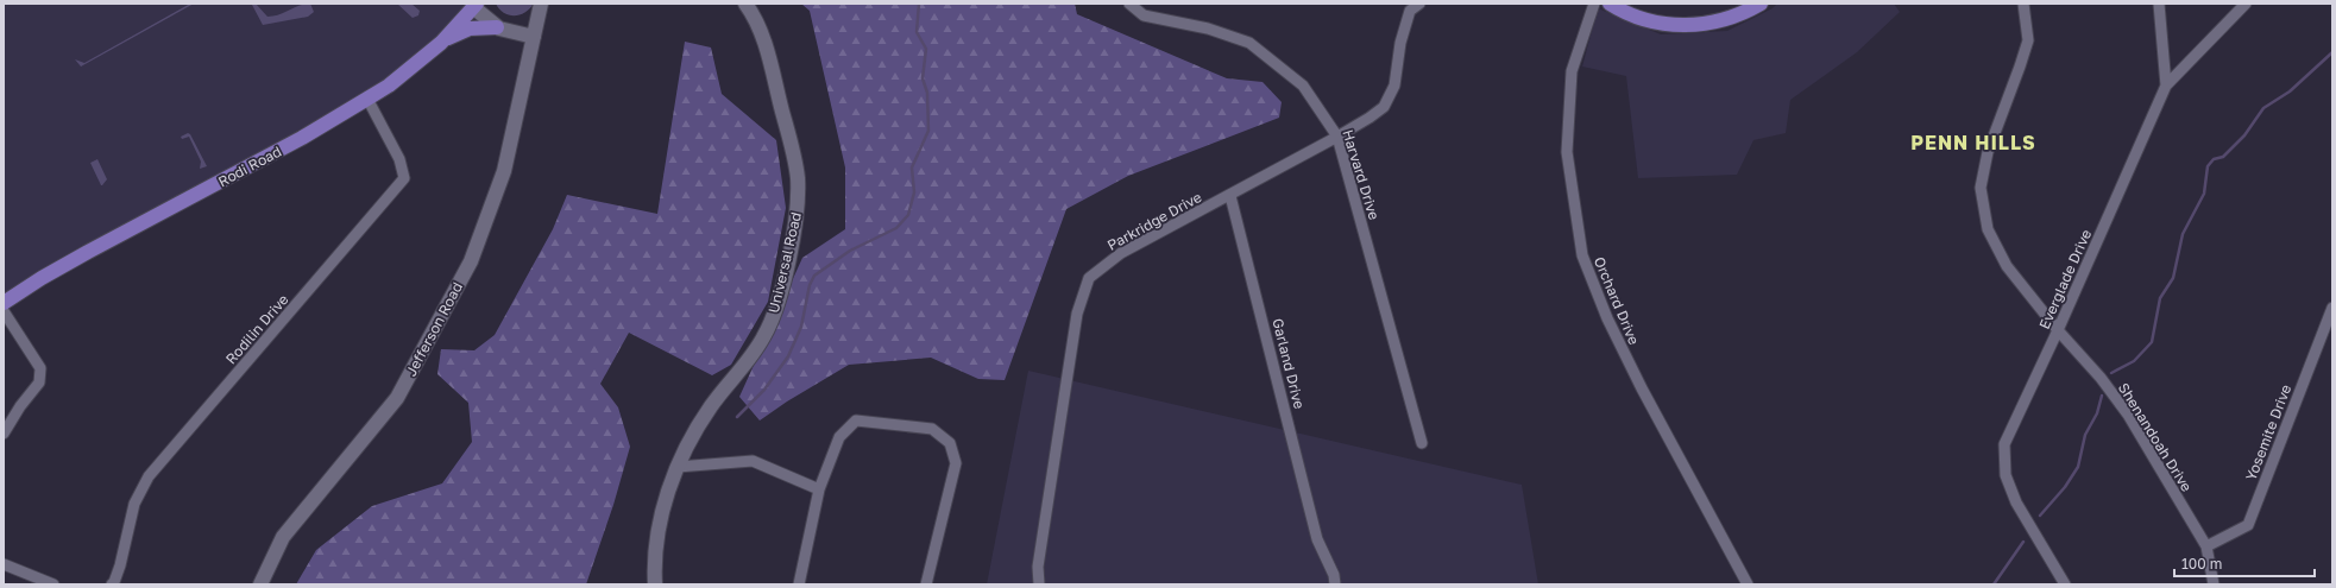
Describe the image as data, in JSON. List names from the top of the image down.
{
  "streets": {
    "main road": ["Rodi Road"],
    "street": [
      "Harvard Drive",
      "Parkridge Drive",
      "Universal Road",
      "Everglade Drive",
      "Orchard Drive",
      "Rodilin Drive",
      "Jefferson Road",
      "Garland Drive",
      "Yosemite Drive",
      "Shenandoah Drive"
    ]
  },
  "crossings": [
    ["Rodi Road", "Rodilin Drive"],
    ["Harvard Drive", "Parkridge Drive"],
    ["Parkridge Drive", "Garland Drive"],
    ["Everglade Drive", "Shenandoah Drive"],
    ["Yosemite Drive", "Shenandoah Drive"]
  ],
  "districts": ["PENN HILLS"],
  "scale_bar": "100 m"
}
